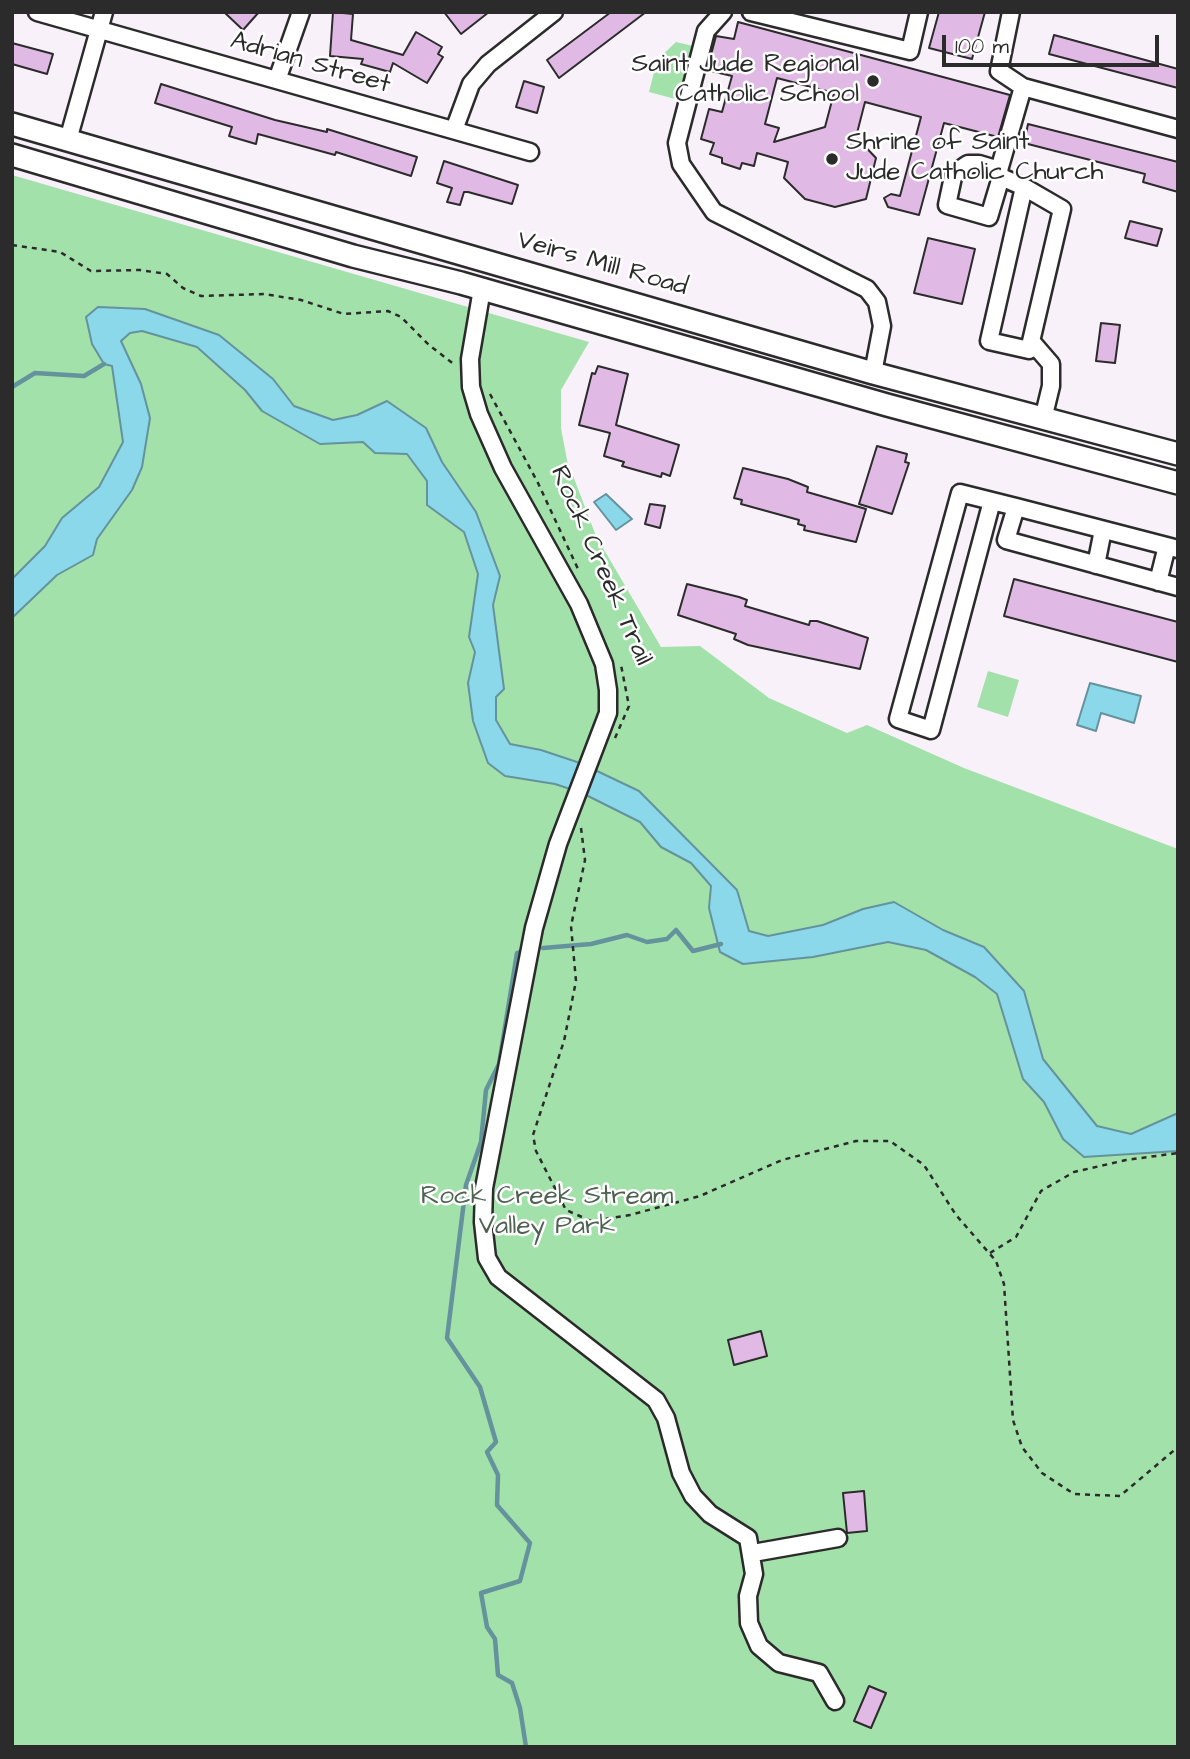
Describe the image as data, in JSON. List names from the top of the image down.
{
  "streets": {
    "main road": ["Veirs Mill Road"],
    "street": ["Adrian Street"],
    "path": ["Rock Creek Trail"]
  },
  "parks": ["Rock Creek Stream Valley Park"],
  "places": ["Saint Jude Regional Catholic School", "Shrine of Saint Jude Catholic Church"],
  "scale_bar": "100 m"
}
